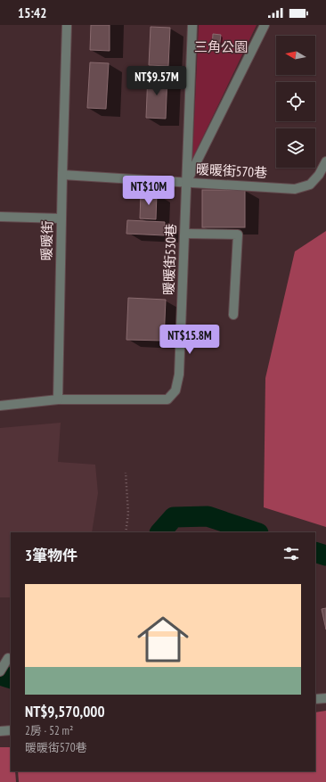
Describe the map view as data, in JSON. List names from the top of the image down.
{
  "streets": {
    "street": ["暖暖街570巷", "暖暖街", "暖暖街530巷"]
  },
  "crossings": [
    ["暖暖街570巷", "暖暖街"],
    ["暖暖街570巷", "暖暖街530巷"],
    ["暖暖街", "暖暖街530巷"]
  ],
  "parks": ["三角公園"],
  "north": "left",
  "page": {
    "status": "15:42",
    "price": ["NT$9.57M", "NT$10M", "NT$15.8M"],
    "heading": "3筆物件",
    "list": [
      {
        "name": "NT$9,570,000",
        "note": "2房 · 52 m² · 暖暖街570巷"
      }
    ]
  }
}
